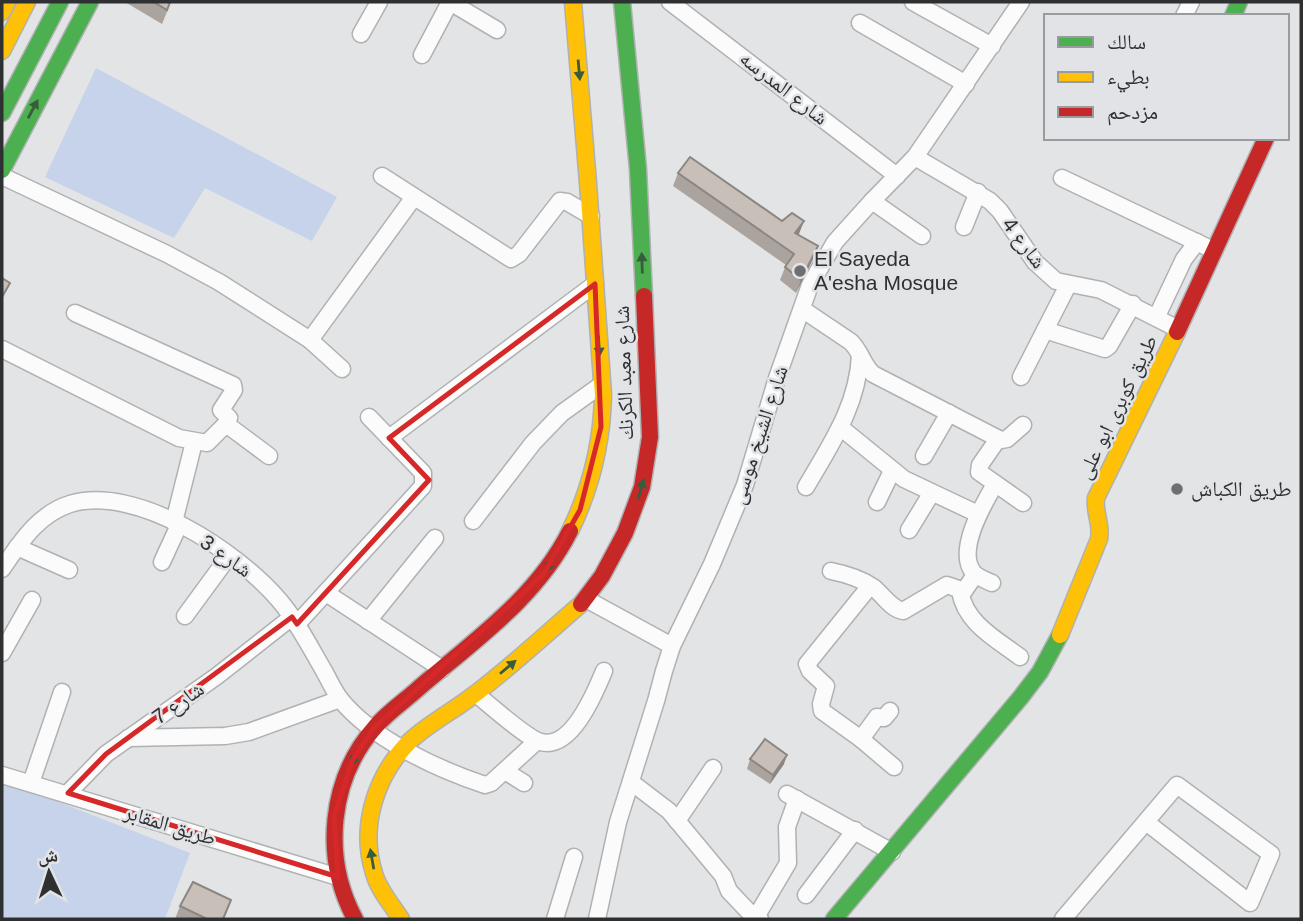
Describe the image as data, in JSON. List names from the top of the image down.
{
  "streets": {
    "street": [
      "شارع المدرسه",
      "شارع 4",
      "شارع معبد الكرنك",
      "طريق كوبرى ابو على",
      "شارع الشيخ موسى",
      "شارع 3",
      "شارع 7",
      "طريق المقابر"
    ]
  },
  "crossings": [
    ["شارع المدرسه", "شارع الشيخ موسى"],
    ["شارع 4", "طريق كوبرى ابو على"],
    ["شارع 4", "شارع الشيخ موسى"],
    ["شارع معبد الكرنك", "شارع 3"],
    ["شارع معبد الكرنك", "طريق المقابر"],
    ["شارع 3", "شارع 7"],
    ["شارع 7", "طريق المقابر"]
  ],
  "places": ["El Sayeda A'esha Mosque", "طريق الكباش"],
  "legend": ["سالك", "بطيء", "مزدحم"],
  "north": "top"
}
